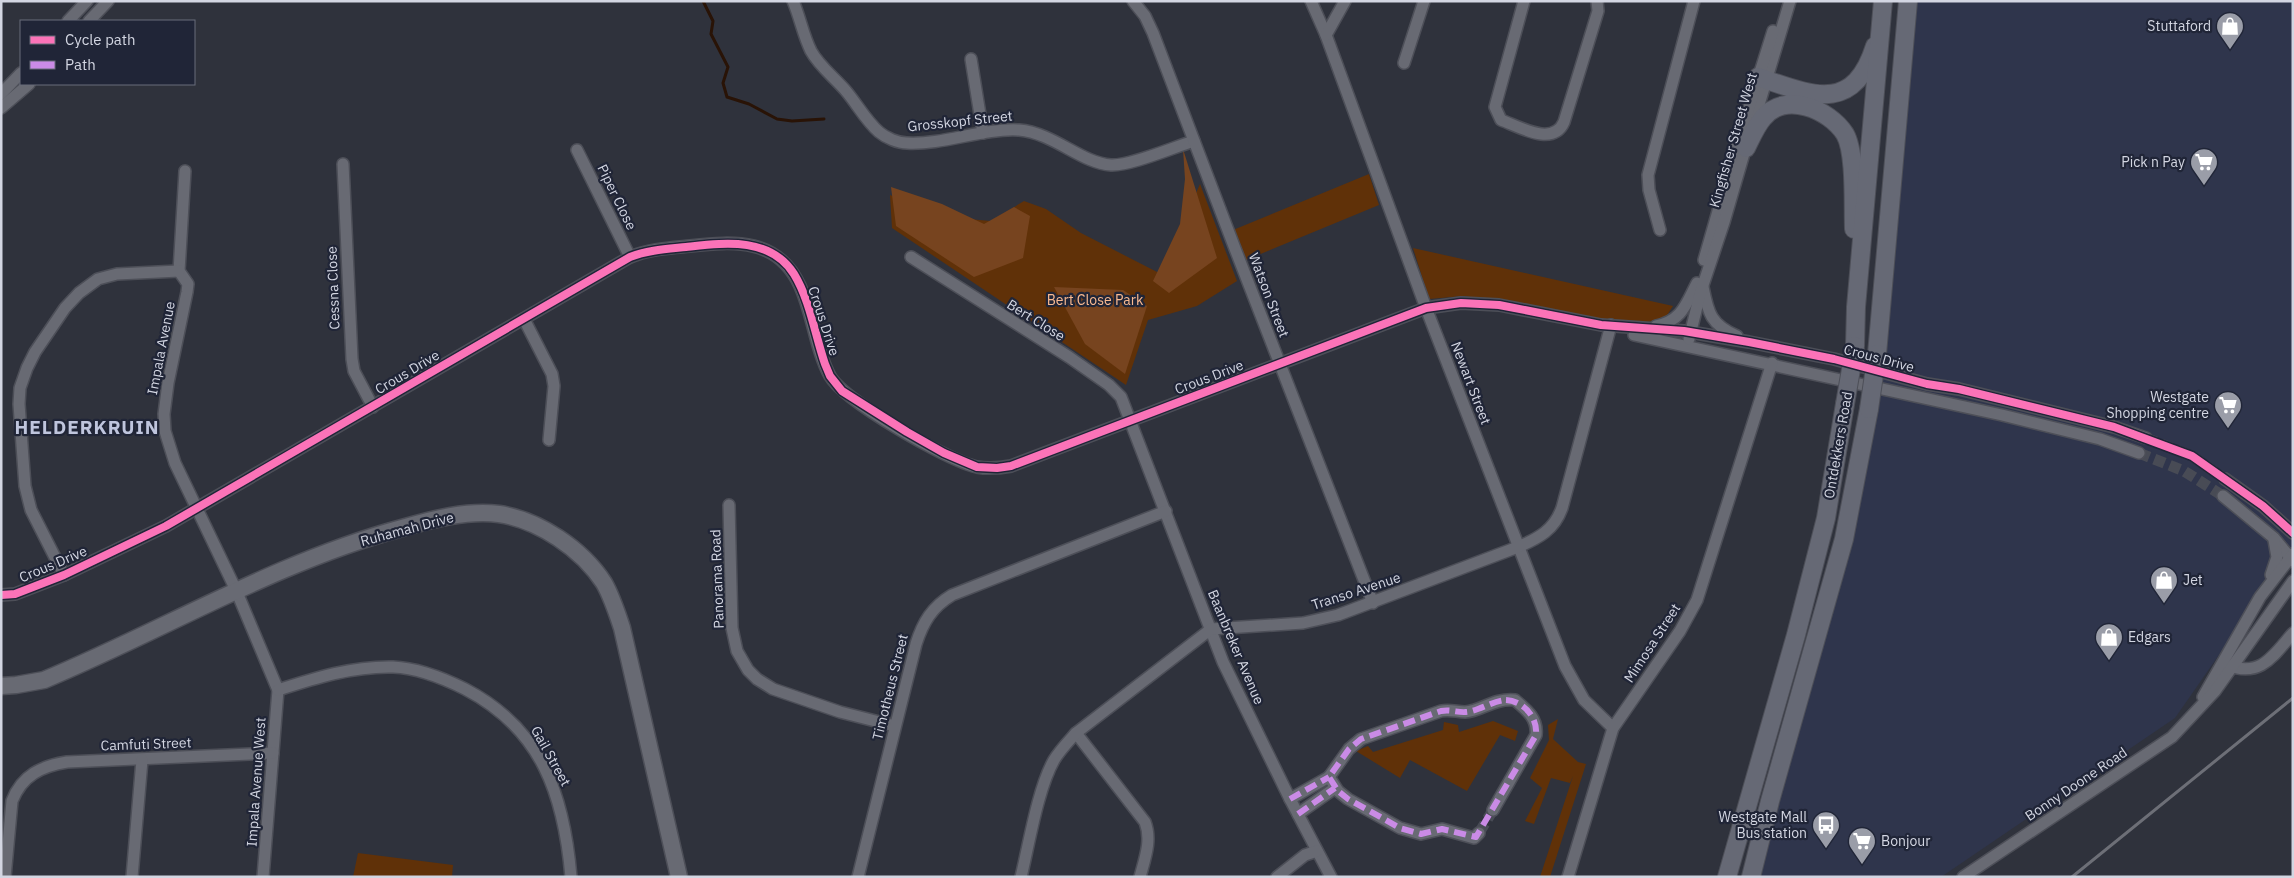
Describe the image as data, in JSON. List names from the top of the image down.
{
  "streets": {
    "main road": ["Ontdekkers Road"],
    "street": [
      "Grosskopf Street",
      "Kingfisher Street West",
      "Piper Close",
      "Cessna Close",
      "Watson Street",
      "Bert Close",
      "Crous Drive",
      "Impala Avenue",
      "Newart Street",
      "Ruhamah Drive",
      "Panorama Road",
      "Transo Avenue",
      "Mimosa Street",
      "Baanbreker Avenue",
      "Timotheus Street",
      "Camfuti Street",
      "Gail Street",
      "Impala Avenue West",
      "Bonny Doone Road"
    ]
  },
  "crossings": [
    ["Grosskopf Street", "Watson Street"],
    ["Kingfisher Street West", "Crous Drive"],
    ["Piper Close", "Crous Drive"],
    ["Cessna Close", "Crous Drive"],
    ["Watson Street", "Crous Drive"],
    ["Watson Street", "Transo Avenue"],
    ["Bert Close", "Crous Drive"],
    ["Bert Close", "Baanbreker Avenue"],
    ["Crous Drive", "Impala Avenue"],
    ["Crous Drive", "Newart Street"],
    ["Crous Drive", "Transo Avenue"],
    ["Crous Drive", "Mimosa Street"],
    ["Crous Drive", "Baanbreker Avenue"],
    ["Impala Avenue", "Ruhamah Drive"],
    ["Impala Avenue", "Gail Street"],
    ["Impala Avenue", "Impala Avenue West"],
    ["Newart Street", "Transo Avenue"],
    ["Newart Street", "Mimosa Street"],
    ["Panorama Road", "Timotheus Street"],
    ["Transo Avenue", "Baanbreker Avenue"],
    ["Baanbreker Avenue", "Timotheus Street"],
    ["Camfuti Street", "Impala Avenue West"],
    ["Gail Street", "Impala Avenue West"]
  ],
  "districts": ["HELDERKRUIN"],
  "parks": ["Bert Close Park"],
  "places": {
    "shop": ["Stuttaford", "Jet", "Edgars"],
    "supermarket": ["Pick n Pay", "Westgate Shopping centre", "Bonjour"],
    "bus stop": ["Westgate Mall Bus station"]
  },
  "legend": ["Cycle path", "Path"]
}
